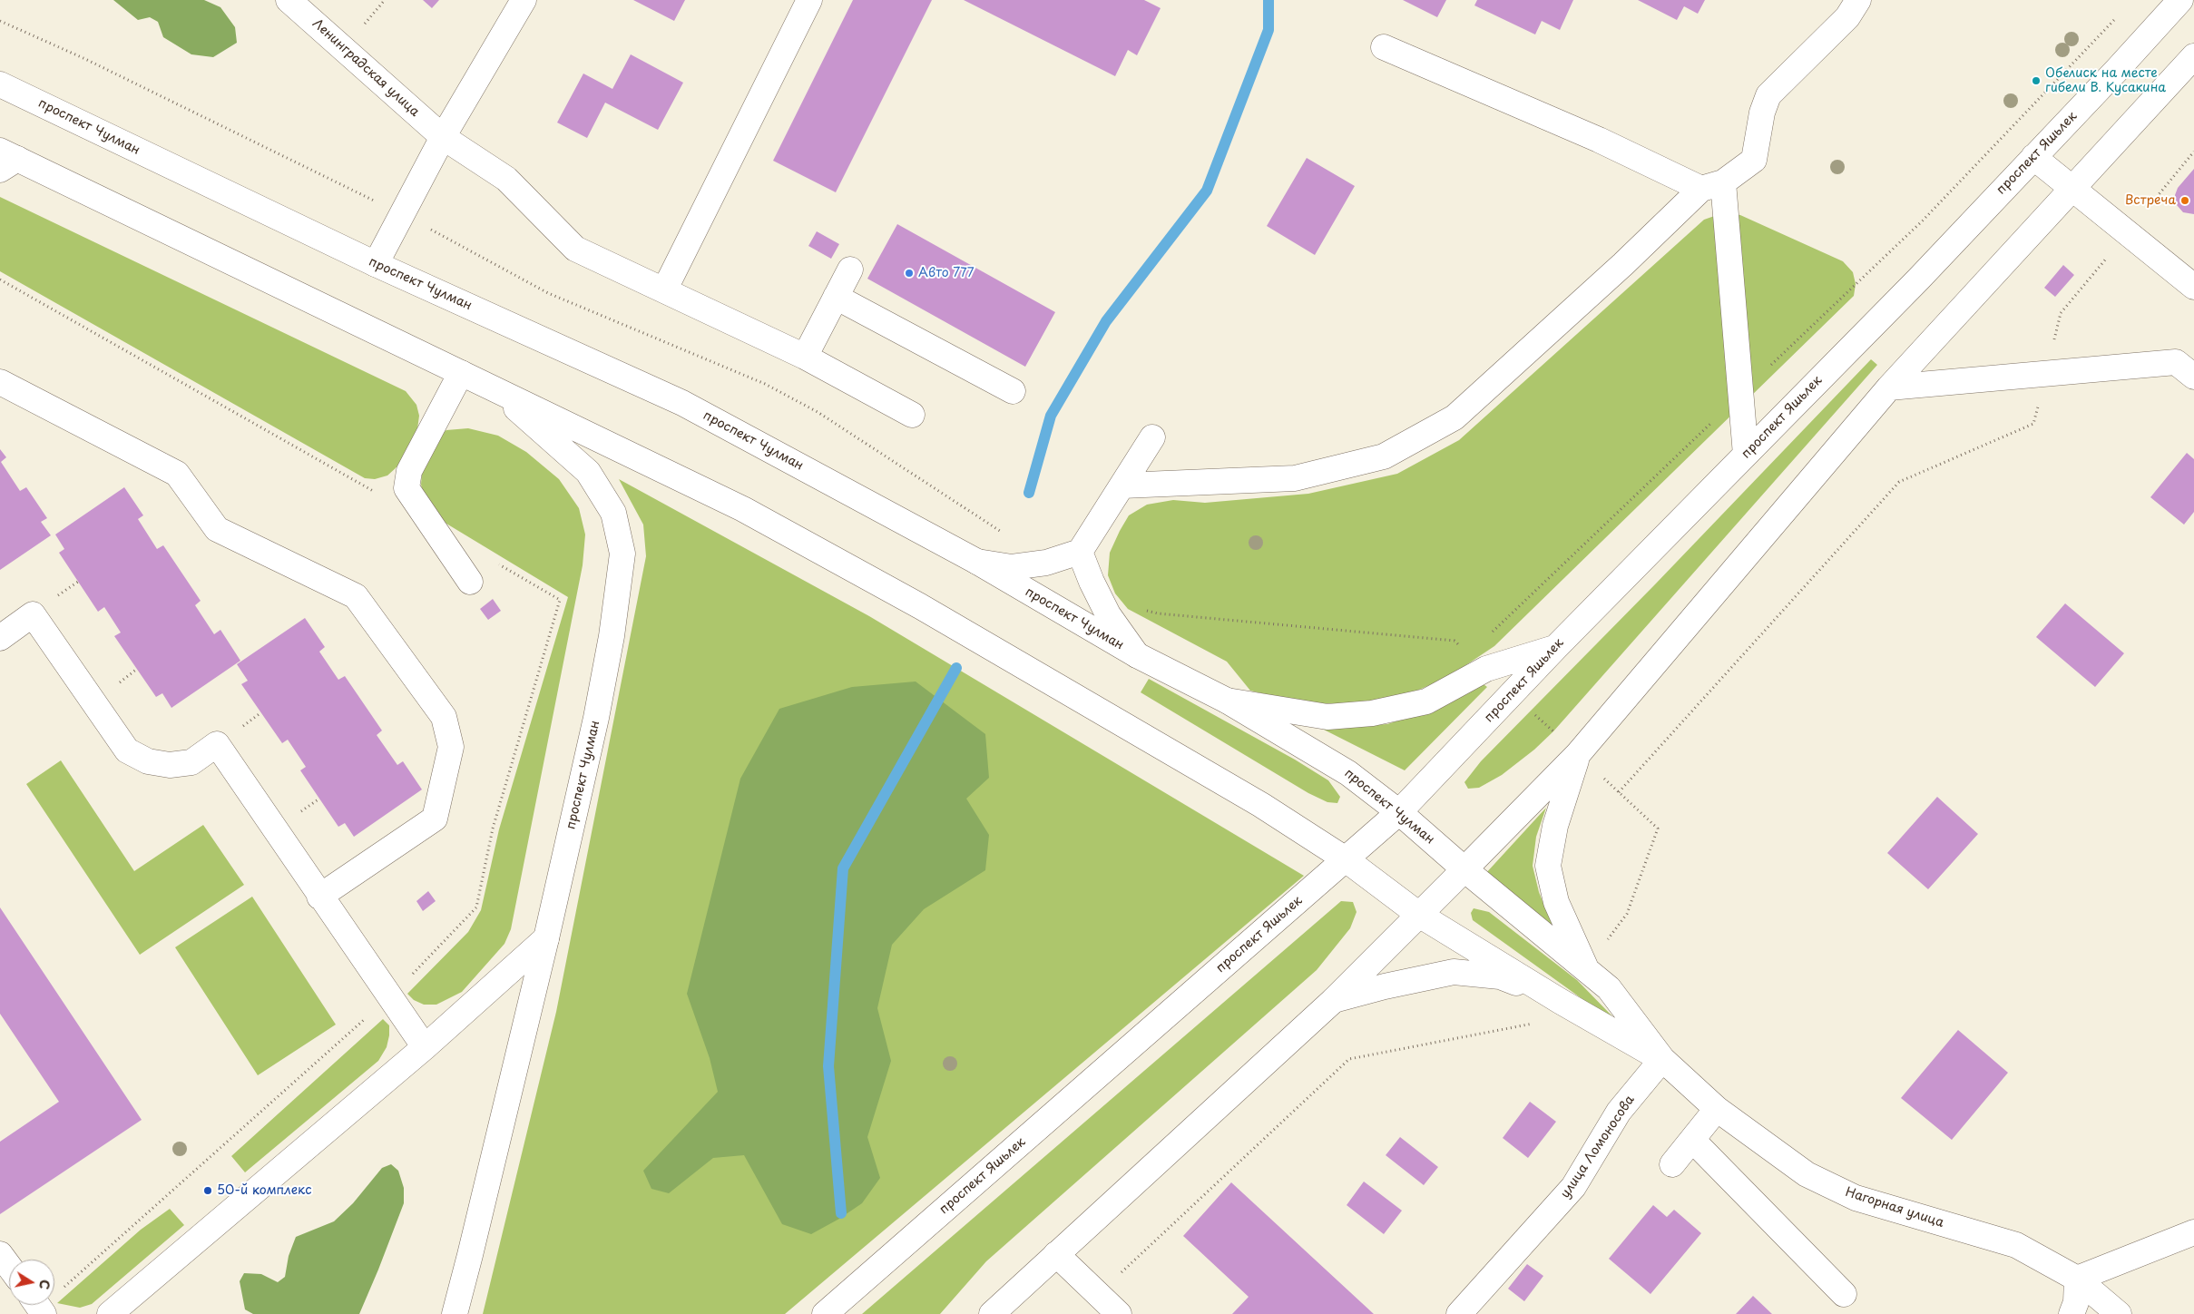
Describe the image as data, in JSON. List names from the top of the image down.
{
  "streets": {
    "street": [
      "Ленинградская улица",
      "проспект Чулман",
      "проспект Яшьлек",
      "улица Ломоносова",
      "Нагорная улица"
    ]
  },
  "crossings": [
    ["проспект Чулман", "проспект Яшьлек"],
    ["проспект Чулман", "улица Ломоносова"],
    ["проспект Чулман", "Нагорная улица"],
    ["улица Ломоносова", "Нагорная улица"]
  ],
  "places": [
    "Обелиск на месте гибели В. Кусакина",
    "Встреча",
    "Авто 777",
    "50-й комплекс"
  ],
  "north": "right"
}
